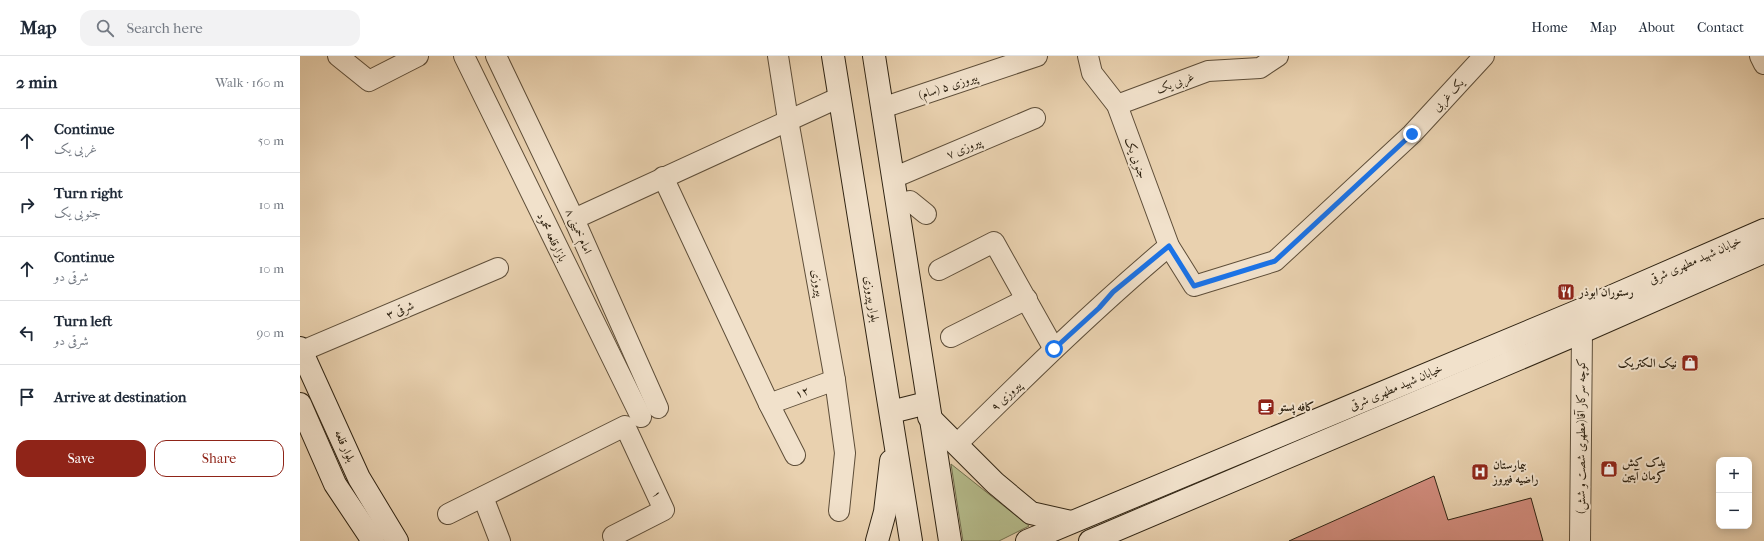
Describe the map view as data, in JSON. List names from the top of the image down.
{
  "streets": {
    "main road": ["خیابان شهید مطهری شرقی", "بلوار پیروزی", "بلوار قلعه"],
    "street": [
      "غربی یک",
      "پیروزی ۵ (سام)",
      "یک غربی",
      "پیروزی ۷",
      "جنوبی یک",
      "امام خمینی ۸",
      "بازارقلعه محمود",
      "پیروزی",
      "۳ شرقی",
      "۱۲",
      "پیروزی ۹",
      "(مطهری شصت و شش)کوچه سرکار آقا",
      "۱"
    ]
  },
  "crossings": [
    ["غربی یک", "جنوبی یک"],
    ["یک غربی", "جنوبی یک"],
    ["بازارقلعه محمود", "۱"],
    ["خیابان شهید مطهری شرقی", "(مطهری شصت و شش)کوچه سرکار آقا"],
    ["پیروزی", "۱۲"],
    ["۳ شرقی", "بلوار قلعه"]
  ],
  "places": {
    "restaurant": ["رستوران ابوذر"],
    "shop": ["نیک الکتریک", "یدک کش کرمان آبتین"],
    "cafe": ["کافه پستو"],
    "hospital": ["بیمارستان راضیه فیروز"]
  },
  "page": {
    "header": "Map",
    "search": "Search here",
    "nav": [
      "Home",
      "Map",
      "About",
      "Contact"
    ],
    "heading": ["2 min", "Walk · 160 m"],
    "list": [
      ["Continue", "غربی یک", "50 m"],
      ["Turn right", "جنوبی یک", "10 m"],
      ["Continue", "شرقی دو", "10 m"],
      ["Turn left", "شرقی دو", "90 m"],
      "Arrive at destination"
    ],
    "buttons": ["Save", "Share"],
    "map_buttons": ["+", "−"]
  }
}
